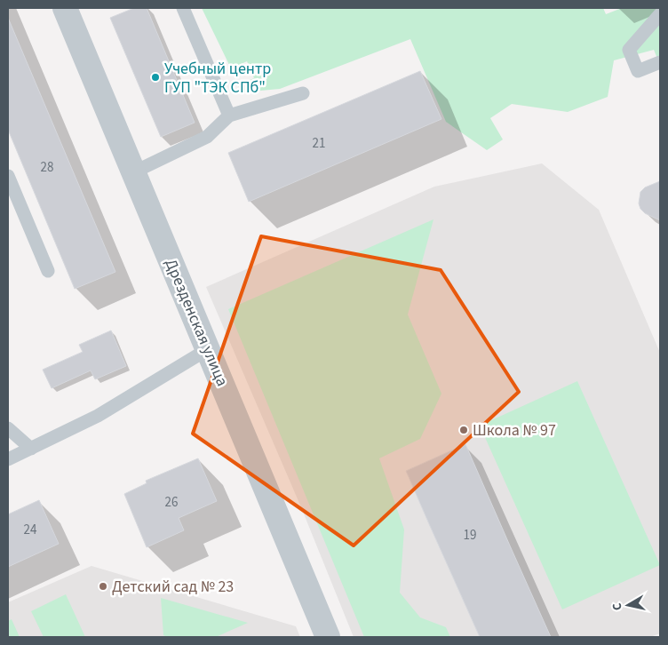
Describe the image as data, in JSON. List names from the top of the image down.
{
  "streets": {
    "street": ["Дрезденская улица"]
  },
  "places": ["Учебный центр ГУП \"ТЭК СПб\"", "Школа № 97", "Детский сад № 23"],
  "house_numbers": [
    "21",
    "28",
    "26",
    "24",
    "19"
  ],
  "north": "left"
}
